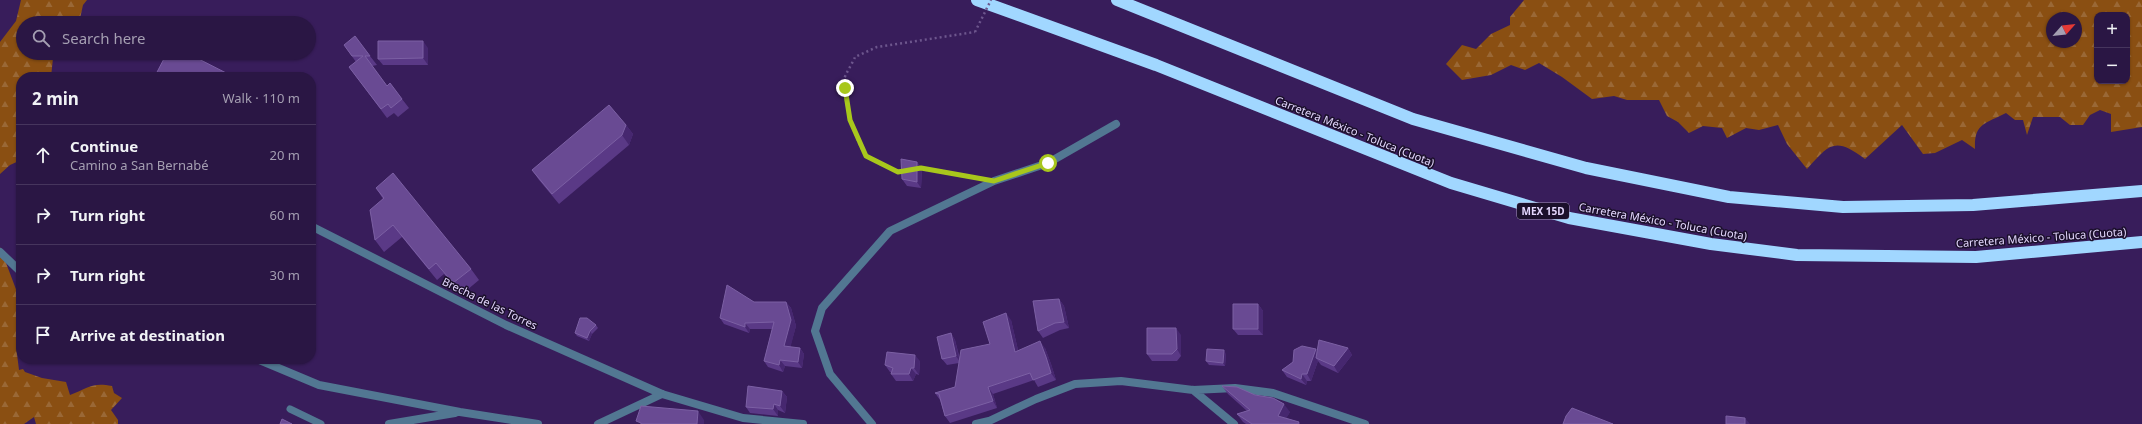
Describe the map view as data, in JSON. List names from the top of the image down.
{
  "streets": {
    "highway": ["Carretera México - Toluca (Cuota)", "MEX 15D"],
    "street": ["Brecha de las Torres"]
  },
  "north": "top right",
  "page": {
    "map_buttons": ["+", "−"],
    "search": "Search here",
    "heading": ["2 min", "Walk · 110 m"],
    "list": [
      ["Continue", "Camino a San Bernabé", "20 m"],
      ["Turn right", "60 m"],
      ["Turn right", "30 m"],
      "Arrive at destination"
    ]
  }
}
